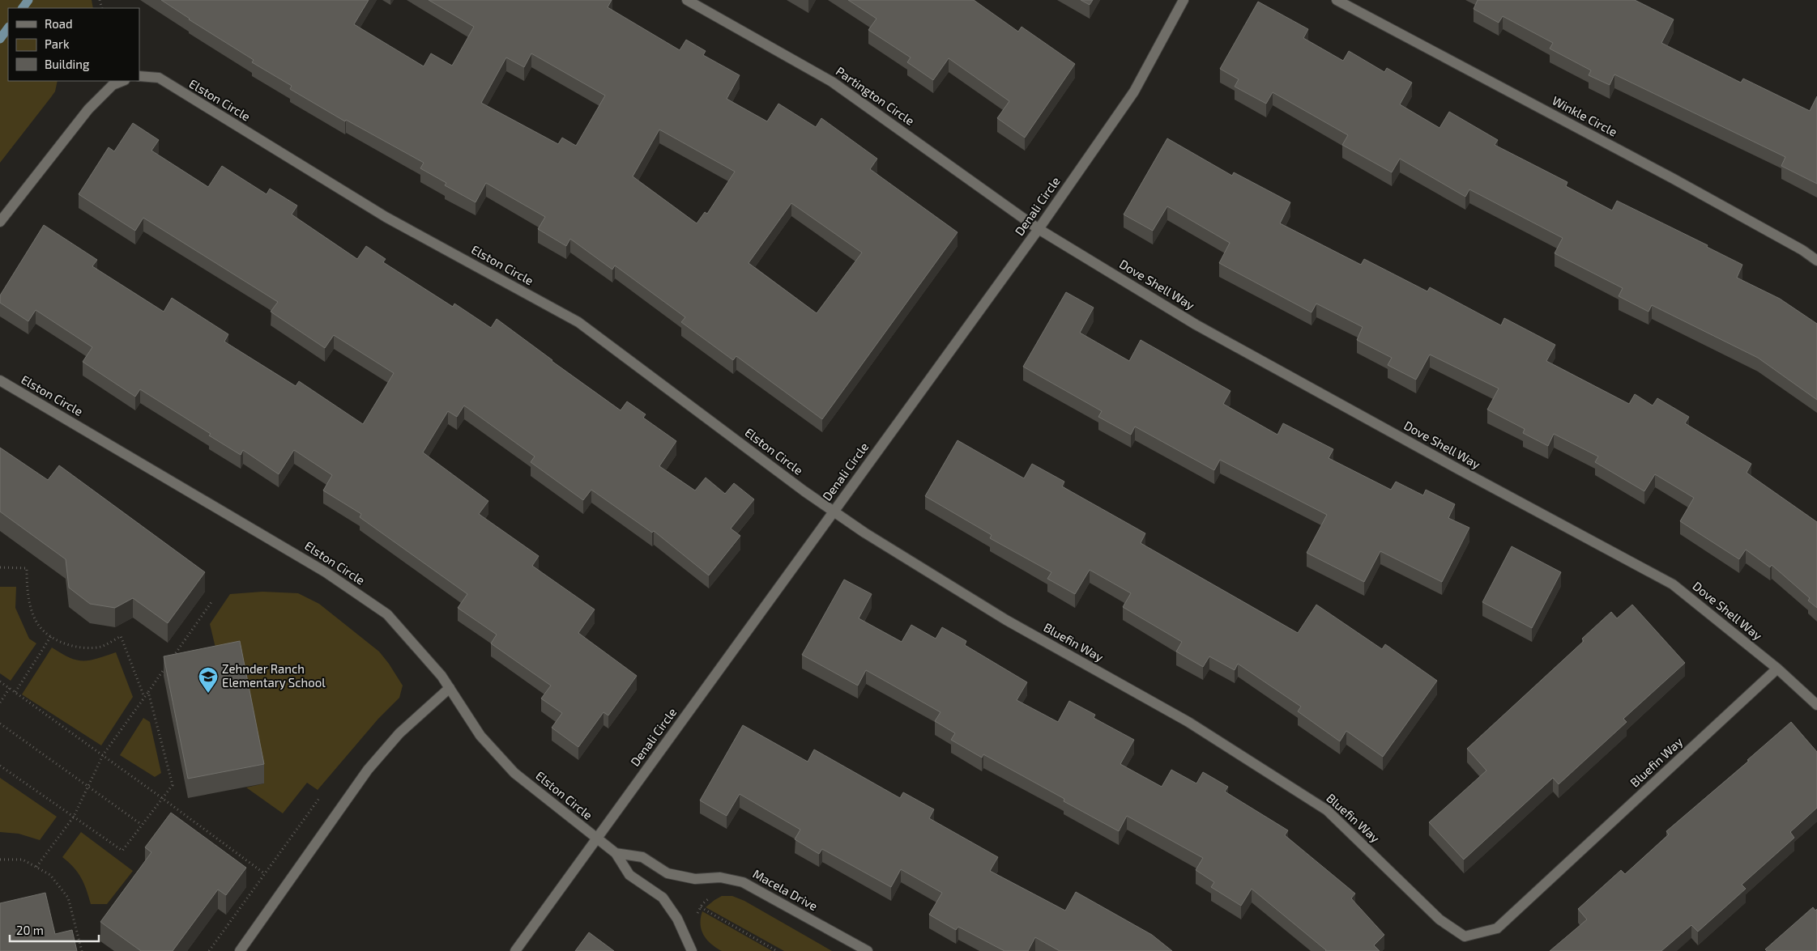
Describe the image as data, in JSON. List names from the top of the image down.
{
  "streets": {
    "street": [
      "Partington Circle",
      "Elston Circle",
      "Winkle Circle",
      "Denali Circle",
      "Dove Shell Way",
      "Bluefin Way",
      "Macela Drive"
    ]
  },
  "crossings": [
    ["Partington Circle", "Denali Circle"],
    ["Partington Circle", "Dove Shell Way"],
    ["Elston Circle", "Denali Circle"],
    ["Elston Circle", "Bluefin Way"],
    ["Elston Circle", "Macela Drive"],
    ["Denali Circle", "Dove Shell Way"],
    ["Denali Circle", "Bluefin Way"],
    ["Denali Circle", "Macela Drive"],
    ["Dove Shell Way", "Bluefin Way"]
  ],
  "places": {
    "school or university": ["Zehnder Ranch Elementary School"]
  },
  "legend": ["Road", "Park", "Building"],
  "scale_bar": "20 m"
}
